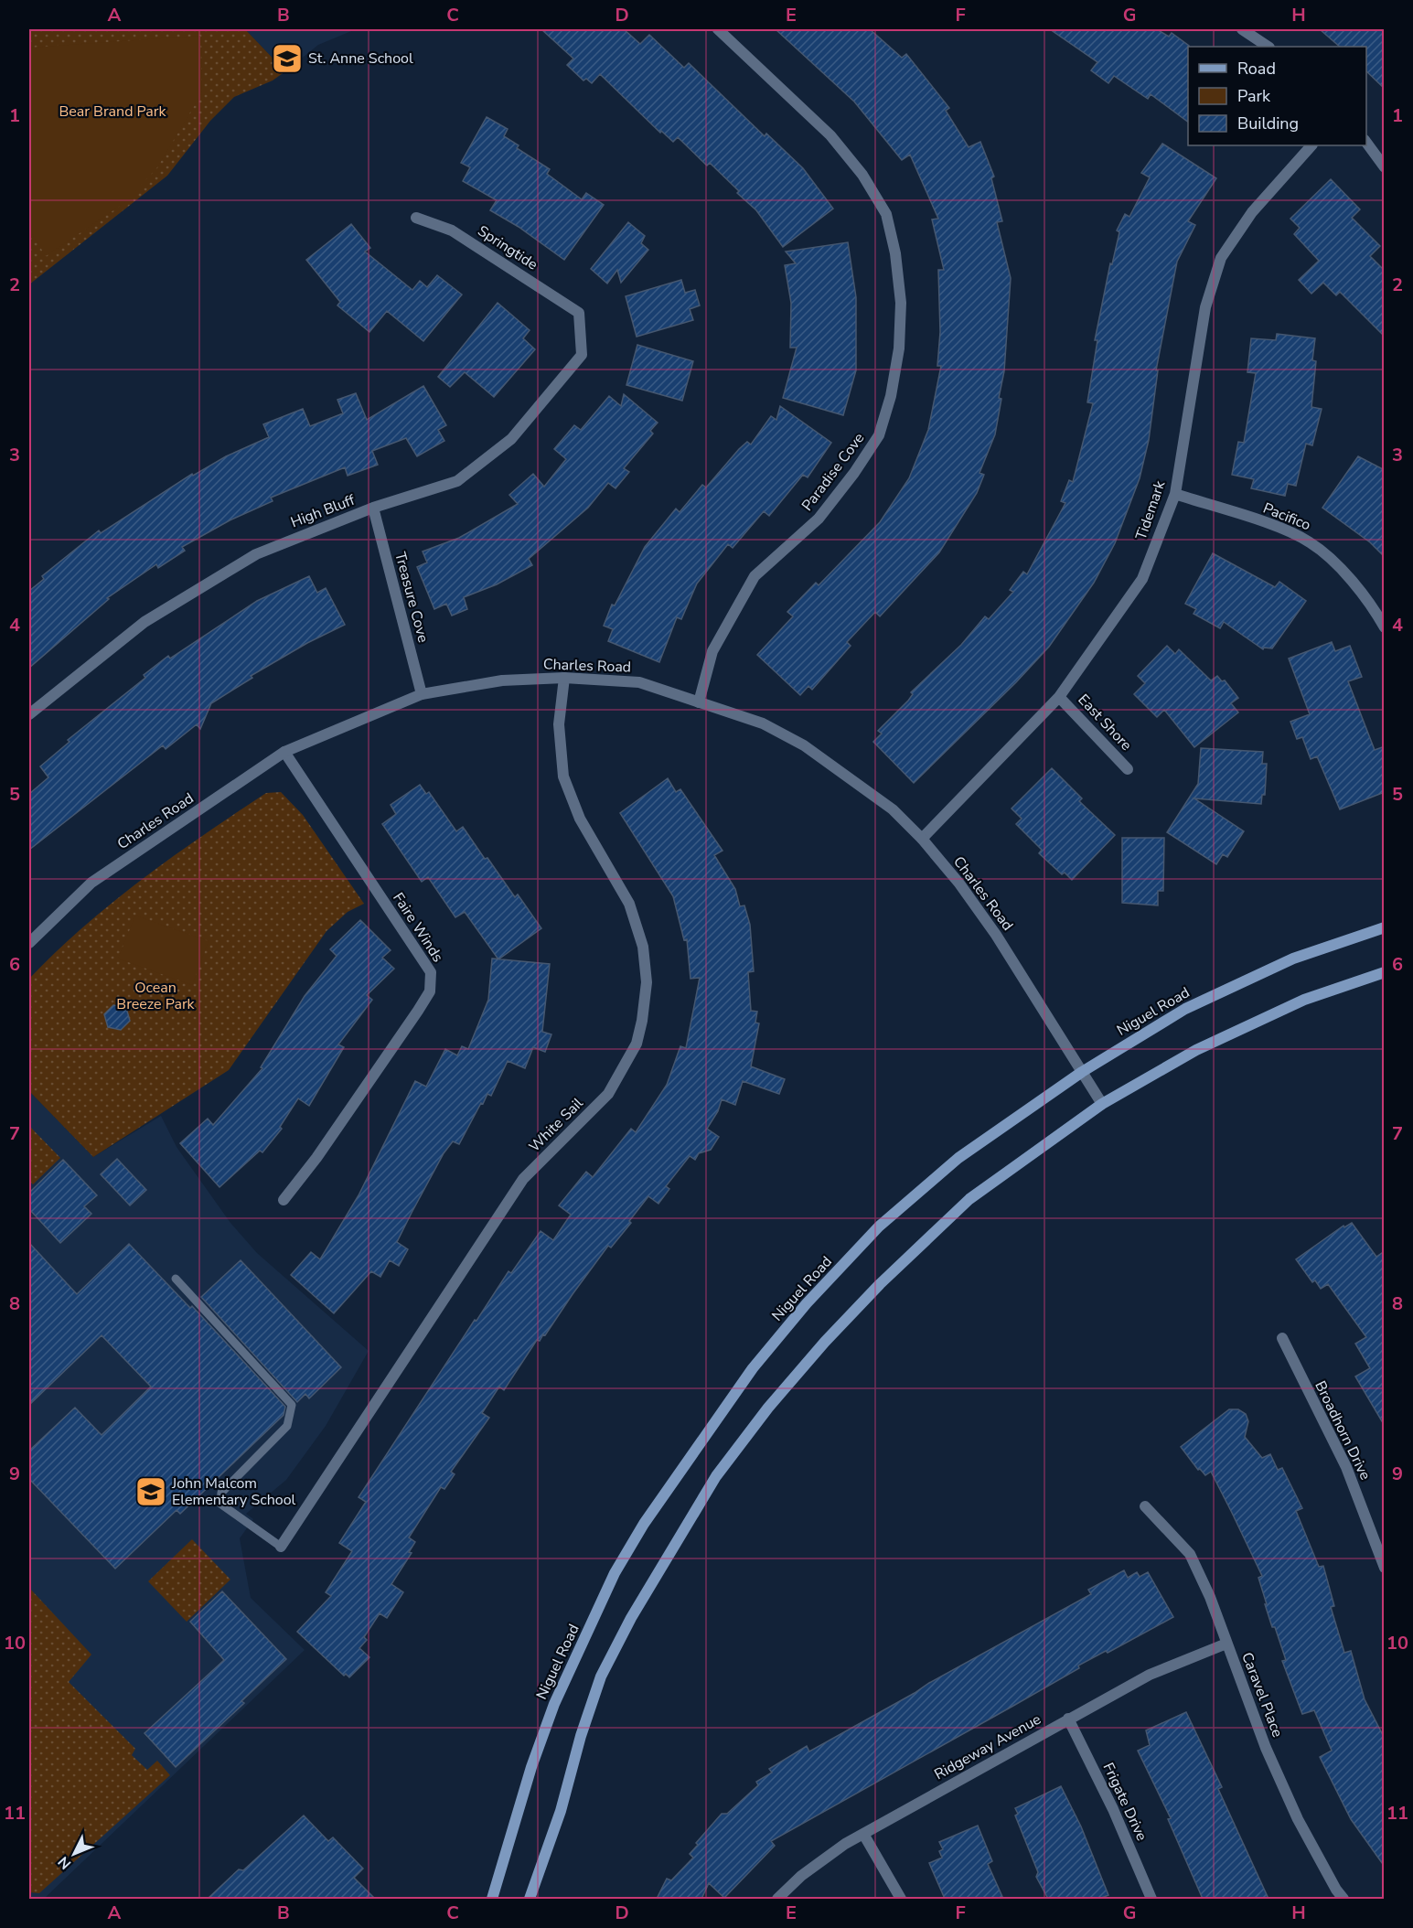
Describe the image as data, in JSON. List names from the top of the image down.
{
  "streets": {
    "main road": ["Niguel Road"],
    "street": [
      "Springtide",
      "Paradise Cove",
      "Tidemark",
      "High Bluff",
      "Pacifico",
      "Treasure Cove",
      "Charles Road",
      "East Shore",
      "Faire Winds",
      "White Sail",
      "Broadhorn Drive",
      "Caravel Place",
      "Ridgeway Avenue",
      "Frigate Drive"
    ]
  },
  "crossings": [
    ["Springtide", "High Bluff"],
    ["Paradise Cove", "Charles Road"],
    ["Tidemark", "Pacifico"],
    ["Tidemark", "Charles Road"],
    ["Tidemark", "East Shore"],
    ["High Bluff", "Treasure Cove"],
    ["Treasure Cove", "Charles Road"],
    ["Charles Road", "Faire Winds"],
    ["Charles Road", "Niguel Road"],
    ["Charles Road", "White Sail"],
    ["Caravel Place", "Ridgeway Avenue"],
    ["Ridgeway Avenue", "Frigate Drive"]
  ],
  "parks": ["Bear Brand Park", "Ocean Breeze Park"],
  "places": {
    "school or university": ["St. Anne School", "John Malcom Elementary School"]
  },
  "legend": ["Road", "Park", "Building"],
  "north": "bottom left",
  "grid": {
    "columns": [
      "A",
      "B",
      "C",
      "D",
      "E",
      "F",
      "G",
      "H"
    ],
    "rows": [
      "1",
      "2",
      "3",
      "4",
      "5",
      "6",
      "7",
      "8",
      "9",
      "10",
      "11"
    ]
  }
}
